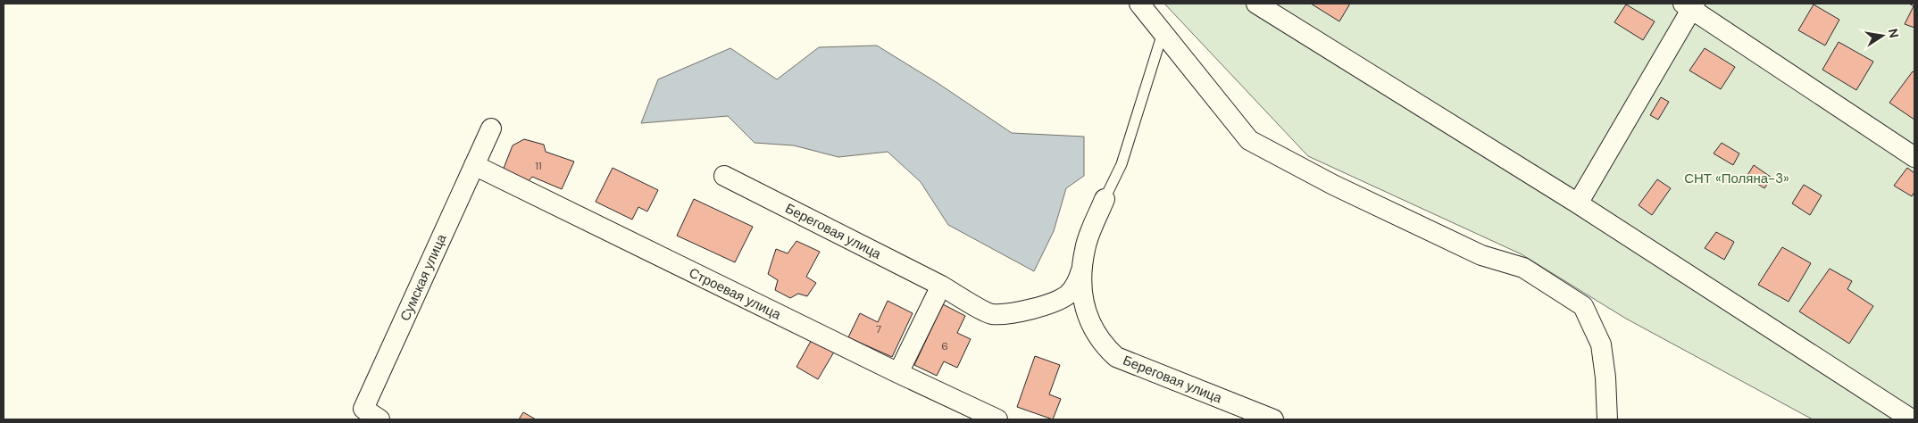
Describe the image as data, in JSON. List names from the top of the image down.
{
  "streets": {
    "street": ["Береговая улица", "Сумская улица", "Строевая улица"]
  },
  "crossings": [
    ["Сумская улица", "Строевая улица"]
  ],
  "parks": ["СНТ «Поляна-3»"],
  "house_numbers": ["11", "7", "6"],
  "north": "right"
}
